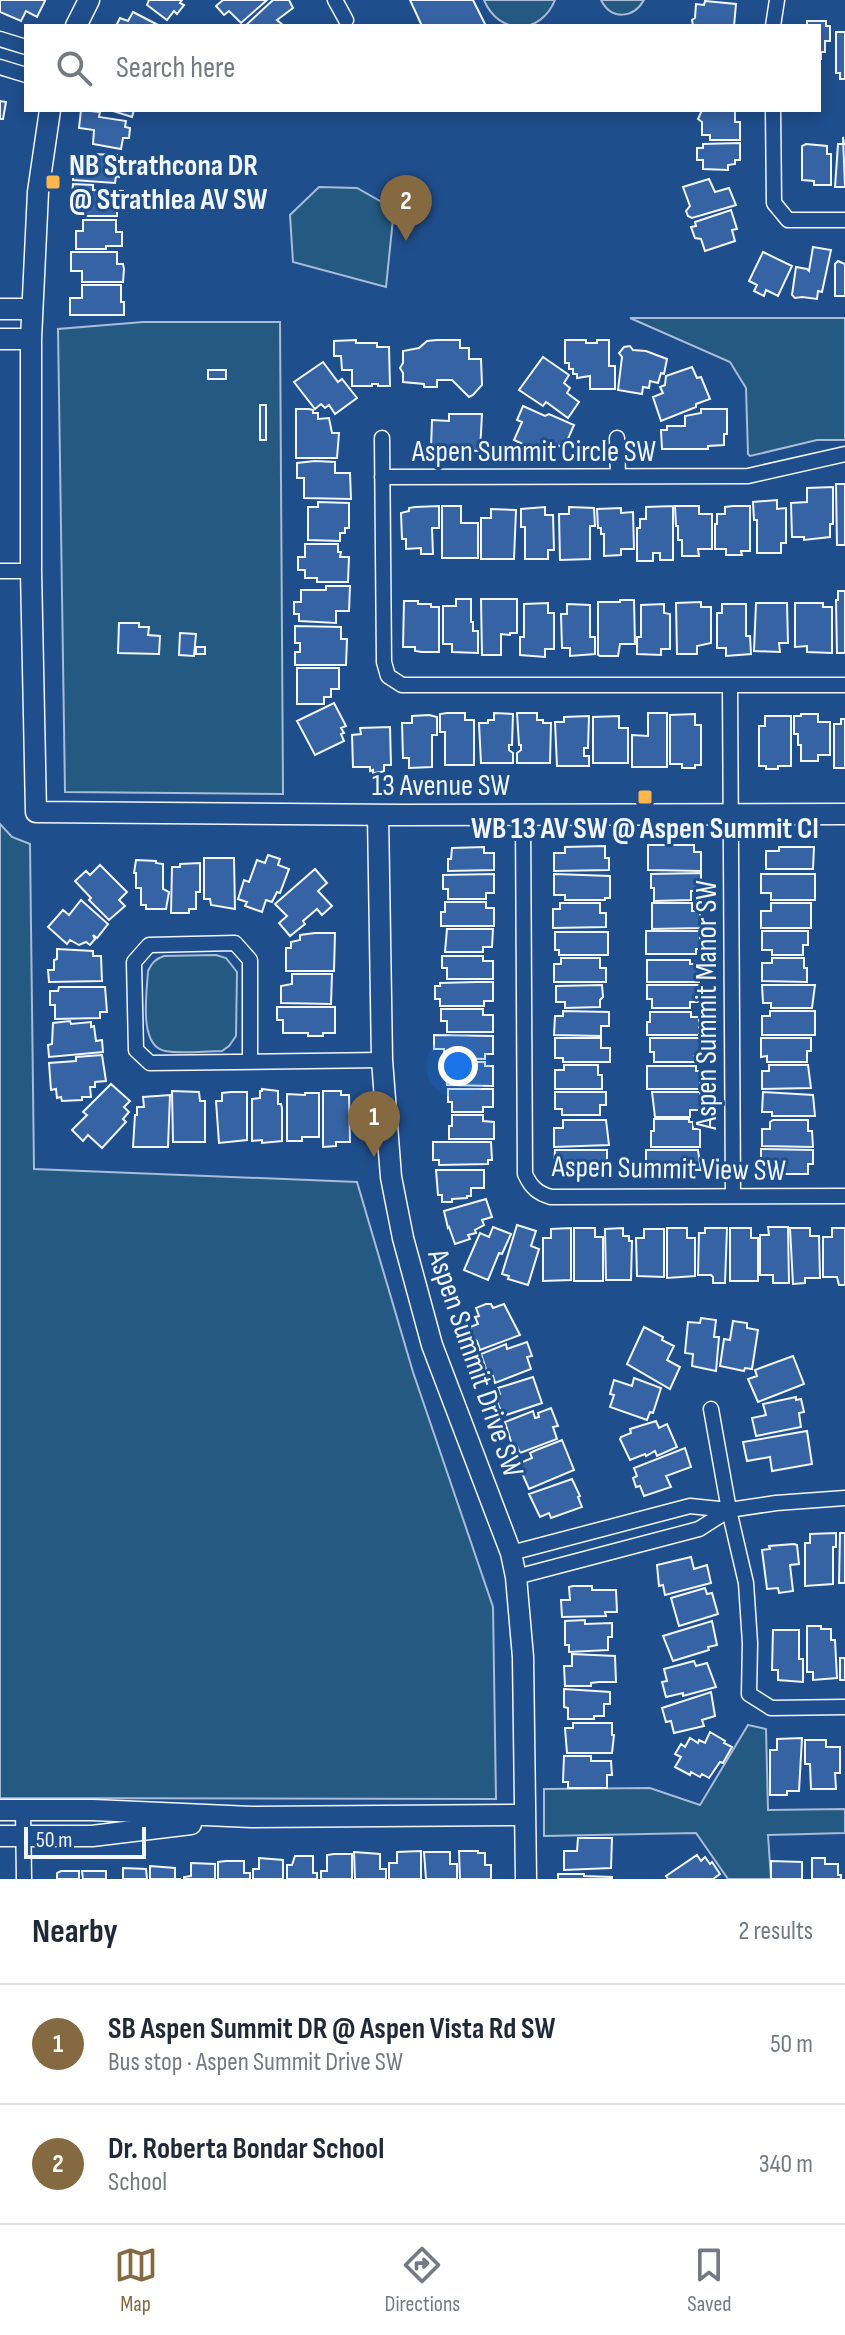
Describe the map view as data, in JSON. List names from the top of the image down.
{
  "streets": {
    "street": [
      "Aspen Summit Circle SW",
      "13 Avenue SW",
      "Aspen Summit Manor SW",
      "Aspen Summit View SW",
      "Aspen Summit Drive SW"
    ]
  },
  "crossings": [
    ["13 Avenue SW", "Aspen Summit Manor SW"],
    ["13 Avenue SW", "Aspen Summit View SW"],
    ["13 Avenue SW", "Aspen Summit Drive SW"],
    ["Aspen Summit Manor SW", "Aspen Summit View SW"]
  ],
  "places": {
    "transit": ["NB Strathcona DR @ Strathlea AV SW", "WB 13 AV SW @ Aspen Summit CI"]
  },
  "scale_bar": "50 m",
  "page": {
    "search": "Search here",
    "pins": ["2", "1"],
    "scale": "50 m",
    "heading": ["Nearby", "2 results"],
    "list": [
      {
        "mark": "1",
        "name": "SB Aspen Summit DR @ Aspen Vista Rd SW",
        "note": "Bus stop · Aspen Summit Drive SW",
        "value": "50 m"
      },
      {
        "mark": "2",
        "name": "Dr. Roberta Bondar School",
        "note": "School",
        "value": "340 m"
      }
    ],
    "nav": ["Map", "Directions", "Saved"]
  }
}
